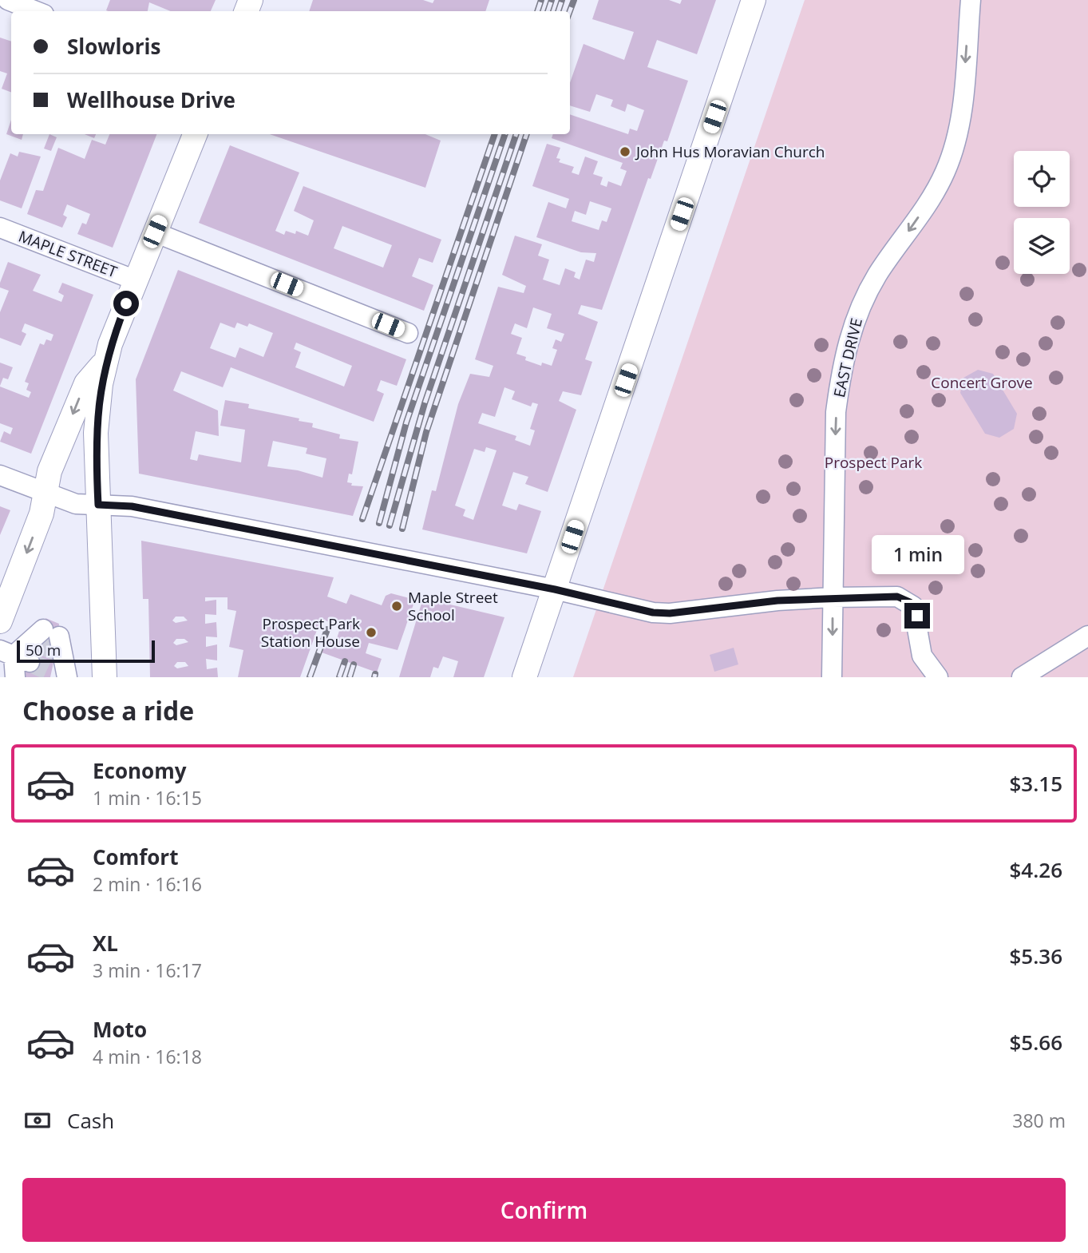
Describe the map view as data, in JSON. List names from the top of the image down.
{
  "streets": {
    "street": ["MAPLE STREET", "EAST DRIVE"]
  },
  "one_way": ["EAST DRIVE"],
  "parks": ["Concert Grove", "Prospect Park"],
  "places": ["John Hus Moravian Church", "Maple Street School", "Prospect Park Station House"],
  "scale_bar": "50 m",
  "page": {
    "banner": ["Slowloris", "Wellhouse Drive"],
    "bubble": "1 min",
    "scale": "50 m",
    "heading": "Choose a ride",
    "list": [
      {
        "name": "Economy",
        "note": "1 min · 16:15",
        "value": "$3.15"
      },
      {
        "name": "Comfort",
        "note": "2 min · 16:16",
        "value": "$4.26"
      },
      {
        "name": "XL",
        "note": "3 min · 16:17",
        "value": "$5.36"
      },
      {
        "name": "Moto",
        "note": "4 min · 16:18",
        "value": "$5.66"
      }
    ],
    "pay": ["Cash", "380 m"],
    "buttons": "Confirm"
  }
}
